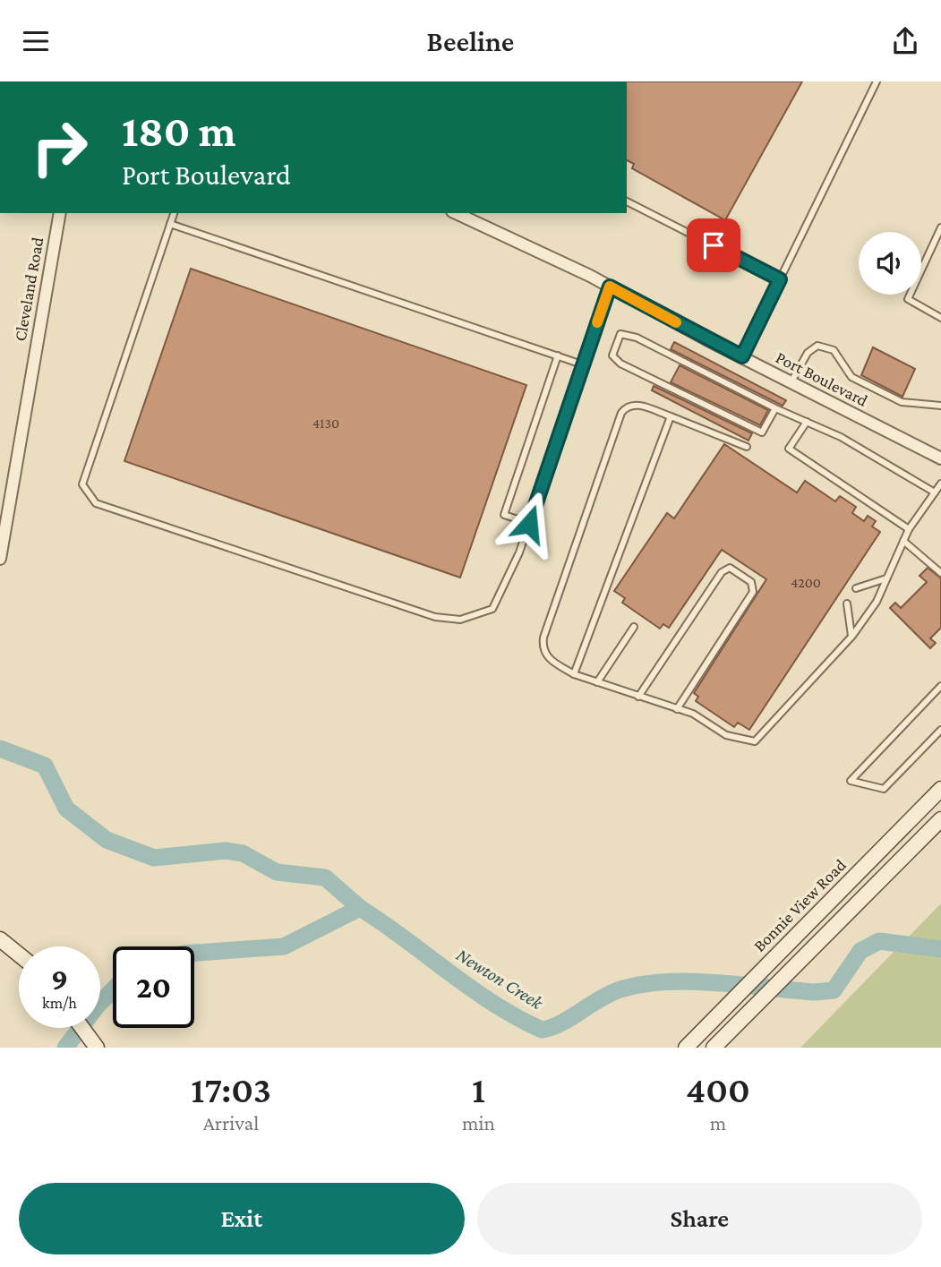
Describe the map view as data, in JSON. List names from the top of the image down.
{
  "streets": {
    "main road": ["Bonnie View Road"],
    "street": ["Cleveland Road", "Port Boulevard"]
  },
  "water": ["Newton Creek"],
  "house_numbers": ["4130", "4200"],
  "page": {
    "header": "Beeline",
    "turn": ["180 m", "Port Boulevard"],
    "speed": "9 km/h",
    "limit": "20",
    "eta": [
      "17:03",
      "Arrival",
      "1",
      "min",
      "400",
      "m"
    ],
    "buttons": ["Exit", "Share"]
  }
}
